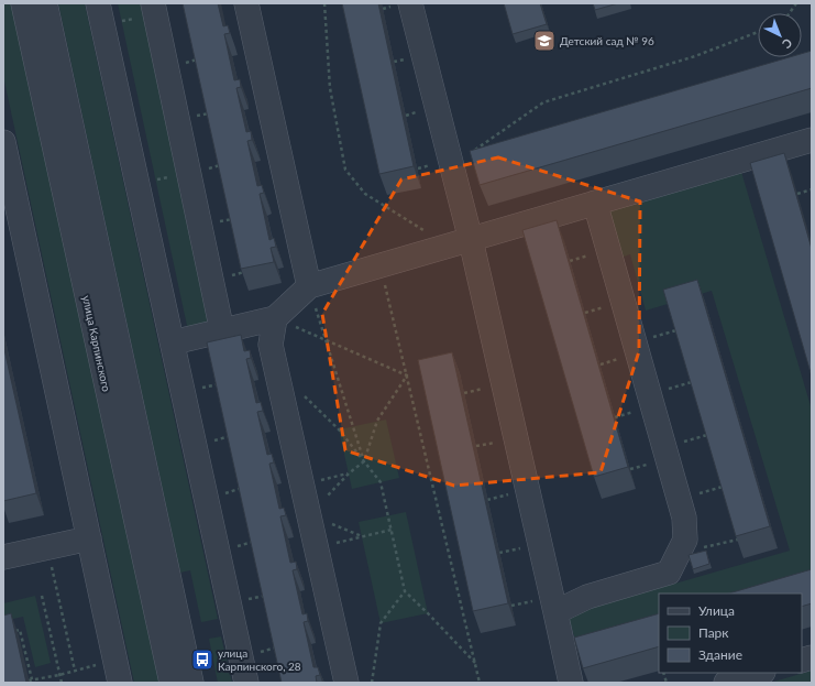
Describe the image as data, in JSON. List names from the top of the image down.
{
  "streets": {
    "street": ["улица Карпинского"]
  },
  "places": {
    "school or university": ["Детский сад № 96"],
    "bus stop": ["улица Карпинского, 28"]
  },
  "legend": ["Улица", "Парк", "Здание"],
  "north": "bottom right"
}
